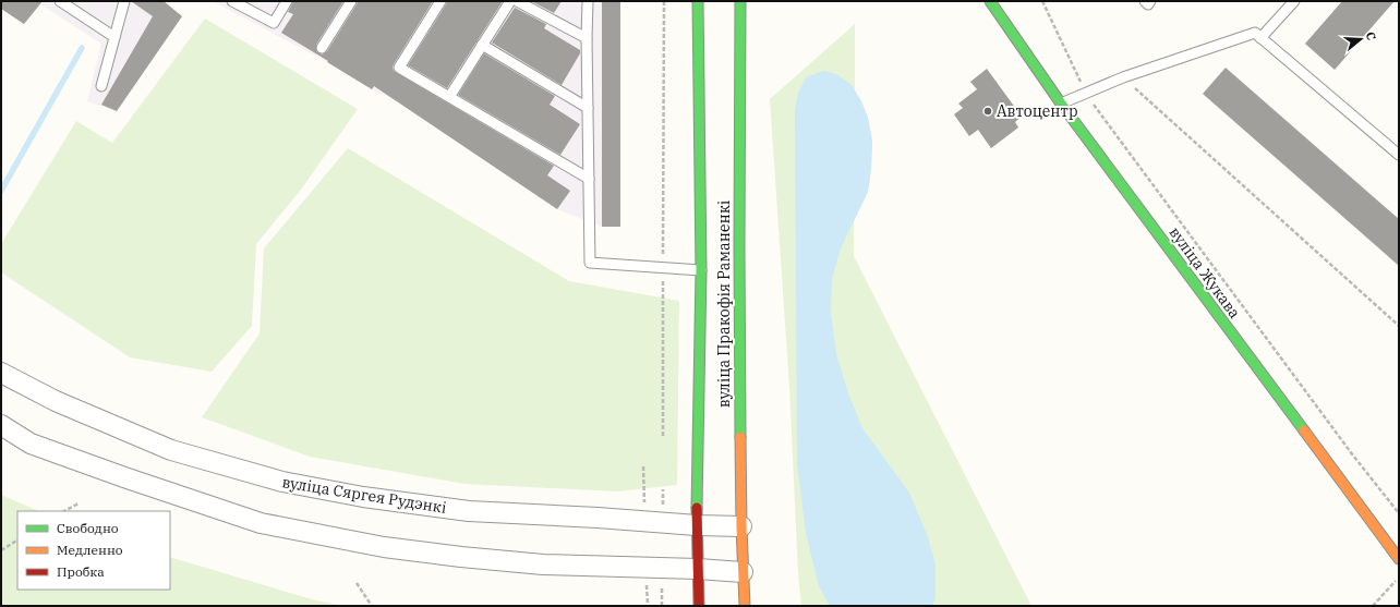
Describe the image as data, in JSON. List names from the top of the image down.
{
  "streets": {
    "street": ["вуліца Жукава", "вуліца Пракофія Раманенкі", "вуліца Сяргея Рудэнкі"]
  },
  "crossings": [
    ["вуліца Пракофія Раманенкі", "вуліца Сяргея Рудэнкі"]
  ],
  "places": ["Автоцентр"],
  "legend": ["Свободно", "Медленно", "Пробка"],
  "north": "right"
}
